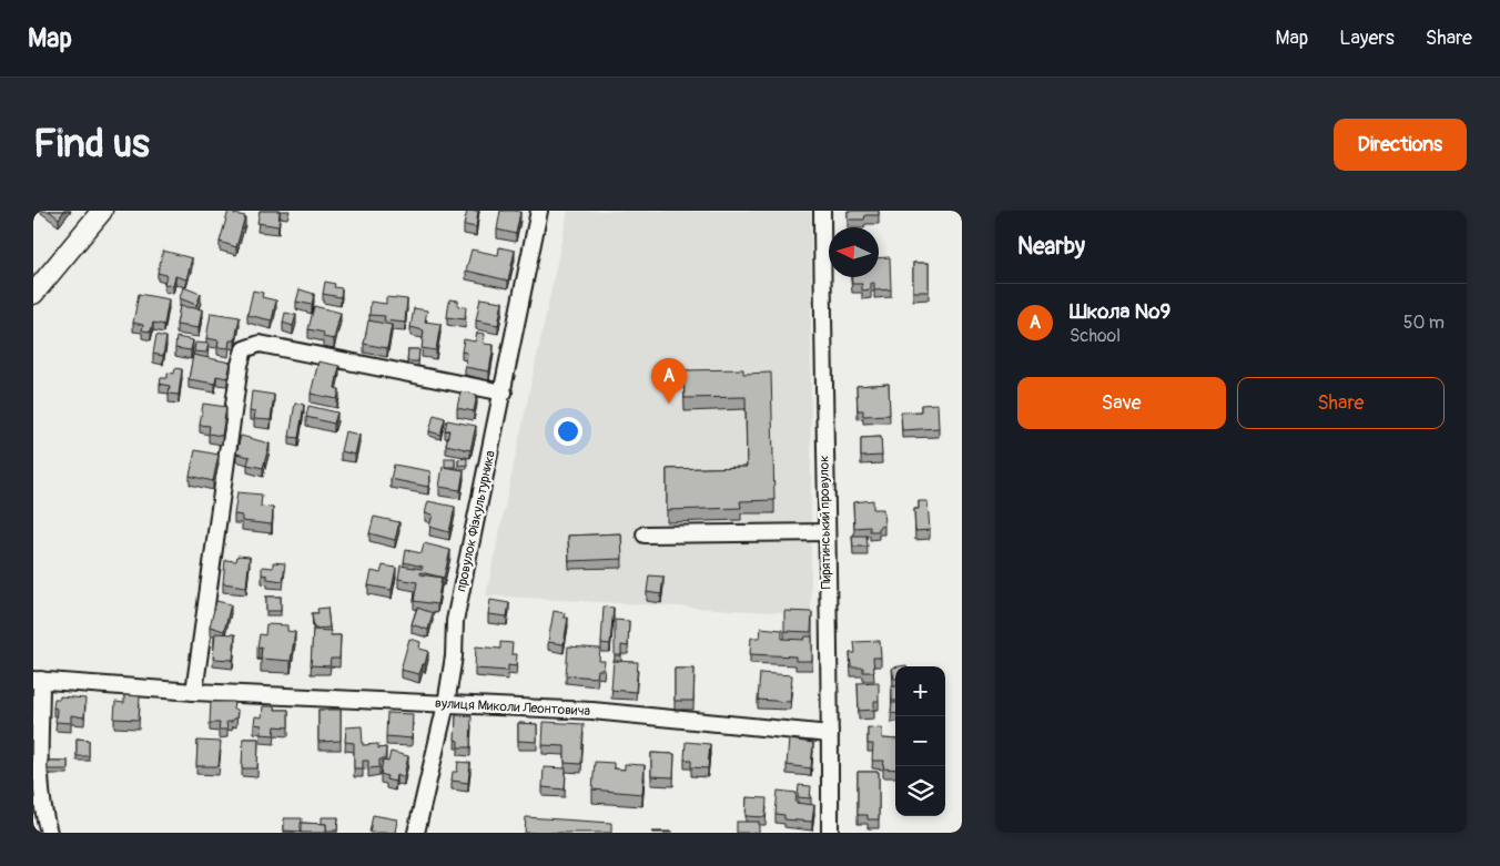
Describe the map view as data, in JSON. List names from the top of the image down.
{
  "streets": {
    "street": ["провулок Фізкультурника", "Пирятинський провулок", "вулиця Миколи Леонтовича"]
  },
  "crossings": [
    ["провулок Фізкультурника", "вулиця Миколи Леонтовича"],
    ["Пирятинський провулок", "вулиця Миколи Леонтовича"]
  ],
  "north": "left",
  "page": {
    "header": "Map",
    "nav": ["Map", "Layers", "Share"],
    "buttons": [
      "Directions",
      ["Save", "Share"]
    ],
    "title": "Find us",
    "heading": "Nearby",
    "list": [
      {
        "mark": "A",
        "name": "Школа №9",
        "note": "School",
        "value": "50 m"
      }
    ],
    "pins": "A",
    "map_buttons": ["+", "−"]
  }
}
